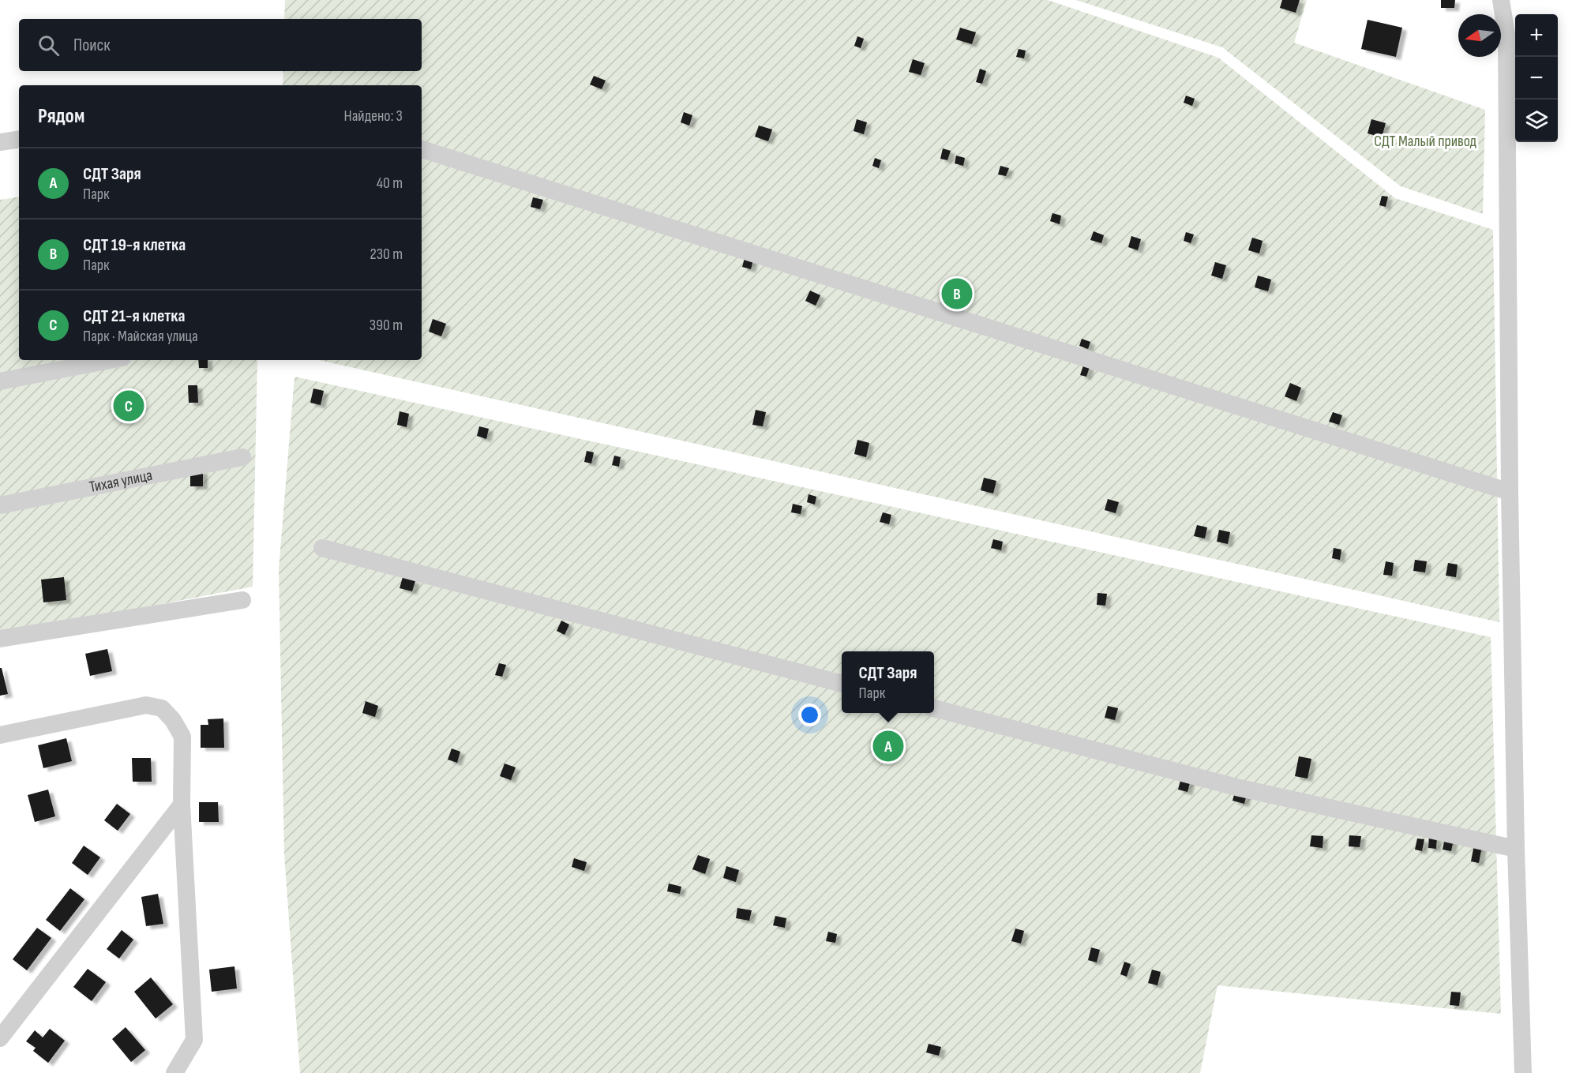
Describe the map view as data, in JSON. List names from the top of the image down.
{
  "streets": {
    "street": ["Тихая улица"]
  },
  "parks": ["СДТ Малый привод"],
  "north": "left",
  "page": {
    "map_buttons": ["+", "−"],
    "search": "Поиск",
    "heading": ["Рядом", "Найдено: 3"],
    "list": [
      {
        "mark": "A",
        "name": "СДТ Заря",
        "note": "Парк",
        "value": "40 m"
      },
      {
        "mark": "B",
        "name": "СДТ 19-я клетка",
        "note": "Парк",
        "value": "230 m"
      },
      {
        "mark": "C",
        "name": "СДТ 21-я клетка",
        "note": "Парк · Майская улица",
        "value": "390 m"
      }
    ],
    "pins": ["B", "C", "A"],
    "popup": ["СДТ Заря", "Парк"]
  }
}
